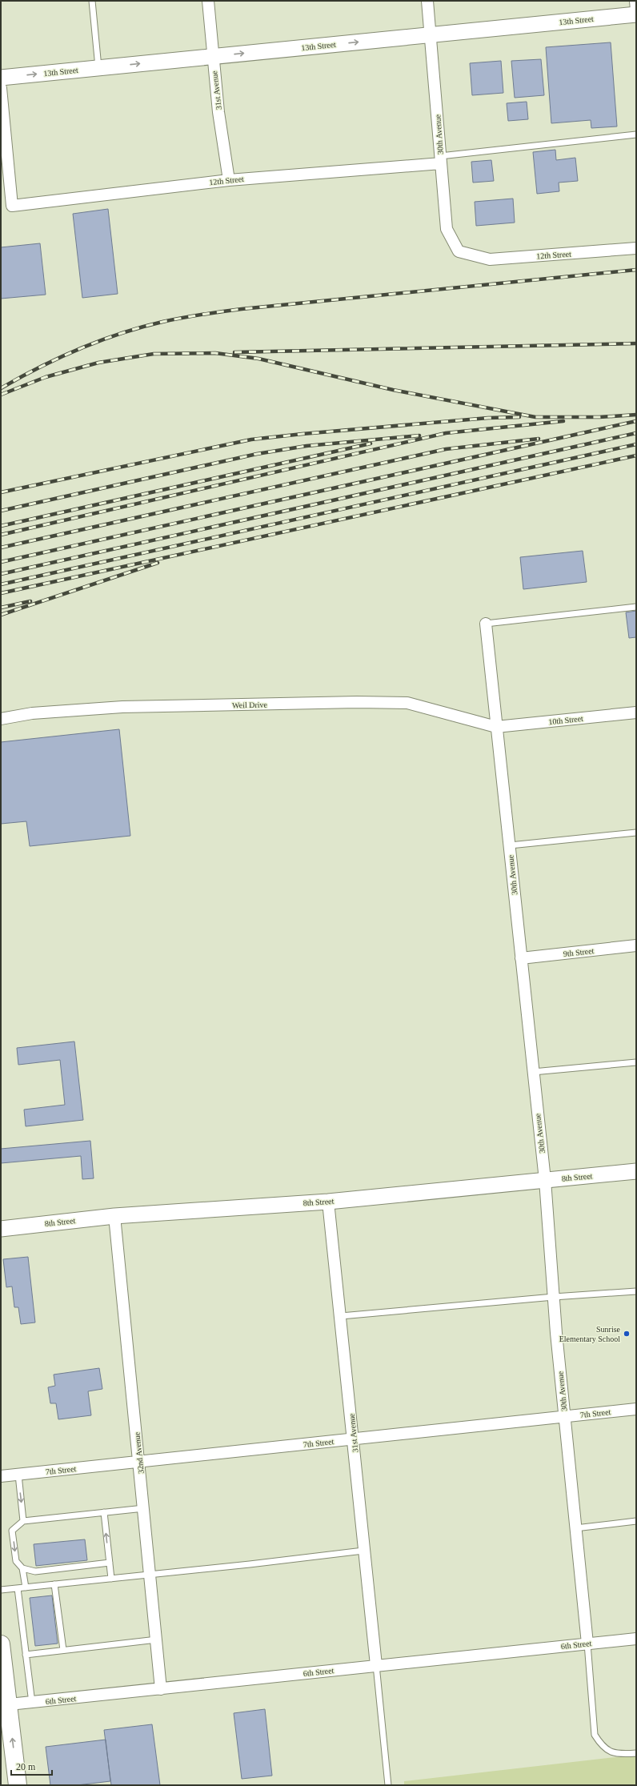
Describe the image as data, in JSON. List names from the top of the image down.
{
  "streets": {
    "main road": ["13th Street", "8th Street"],
    "street": [
      "31st Avenue",
      "30th Avenue",
      "12th Street",
      "Weil Drive",
      "10th Street",
      "9th Street",
      "7th Street",
      "32nd Avenue",
      "6th Street"
    ]
  },
  "crossings": [
    ["13th Street", "31st Avenue"],
    ["13th Street", "30th Avenue"],
    ["31st Avenue", "12th Street"],
    ["31st Avenue", "8th Street"],
    ["31st Avenue", "7th Street"],
    ["31st Avenue", "6th Street"],
    ["30th Avenue", "12th Street"],
    ["30th Avenue", "Weil Drive"],
    ["30th Avenue", "10th Street"],
    ["30th Avenue", "9th Street"],
    ["30th Avenue", "8th Street"],
    ["30th Avenue", "7th Street"],
    ["30th Avenue", "6th Street"],
    ["Weil Drive", "10th Street"],
    ["8th Street", "32nd Avenue"],
    ["7th Street", "32nd Avenue"],
    ["32nd Avenue", "6th Street"]
  ],
  "one_way": ["13th Street"],
  "places": ["Sunrise Elementary School"],
  "scale_bar": "20 m"
}
